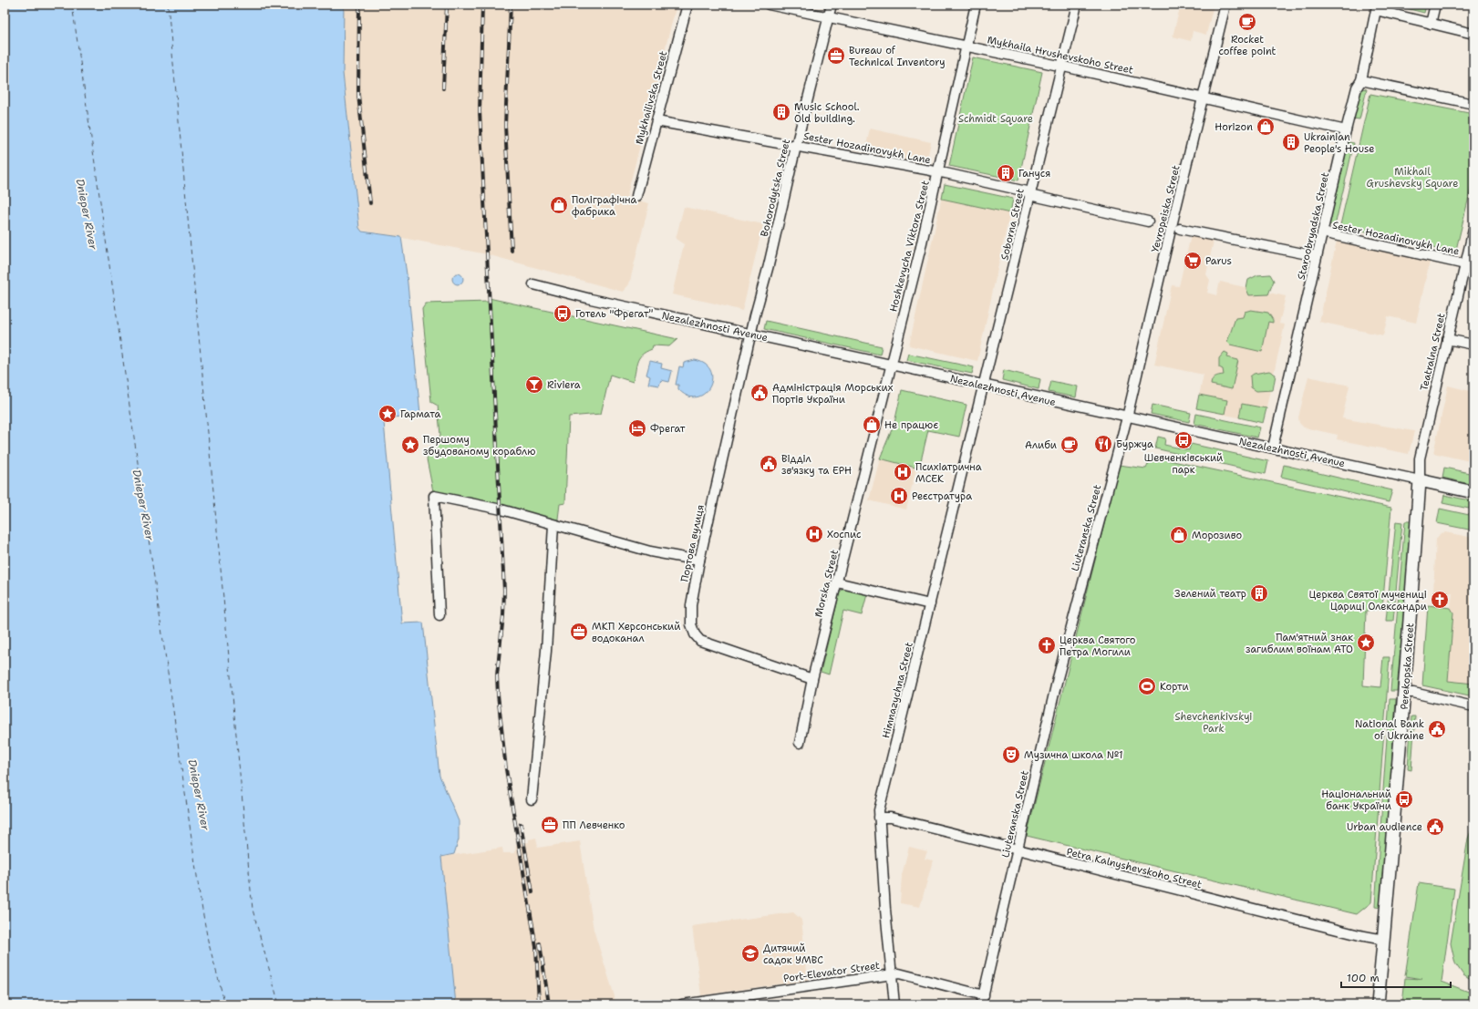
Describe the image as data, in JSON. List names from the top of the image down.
{
  "streets": {
    "main road": ["Nezalezhnosti Avenue", "Perekopska Street"],
    "street": [
      "Mykhaila Hrushevskoho Street",
      "Mykhailivska Street",
      "Sester Hozadinovykh Lane",
      "Bohorodytska Street",
      "Yevropeiska Street",
      "Soborna Street",
      "Staroobryadska Street",
      "Hoshkevycha Viktora Street",
      "Teatralna Street",
      "Liuteranska Street",
      "Портова вулиця",
      "Morska Street",
      "Himnazychna Street",
      "Petra Kalnyshevskoho Street",
      "Port-Elevator Street"
    ]
  },
  "crossings": [
    ["Mykhaila Hrushevskoho Street", "Bohorodytska Street"],
    ["Mykhaila Hrushevskoho Street", "Yevropeiska Street"],
    ["Mykhaila Hrushevskoho Street", "Soborna Street"],
    ["Mykhaila Hrushevskoho Street", "Staroobryadska Street"],
    ["Mykhaila Hrushevskoho Street", "Hoshkevycha Viktora Street"],
    ["Mykhailivska Street", "Sester Hozadinovykh Lane"],
    ["Sester Hozadinovykh Lane", "Bohorodytska Street"],
    ["Sester Hozadinovykh Lane", "Soborna Street"],
    ["Sester Hozadinovykh Lane", "Staroobryadska Street"],
    ["Sester Hozadinovykh Lane", "Hoshkevycha Viktora Street"],
    ["Sester Hozadinovykh Lane", "Teatralna Street"],
    ["Bohorodytska Street", "Nezalezhnosti Avenue"],
    ["Bohorodytska Street", "Портова вулиця"],
    ["Yevropeiska Street", "Nezalezhnosti Avenue"],
    ["Yevropeiska Street", "Liuteranska Street"],
    ["Soborna Street", "Nezalezhnosti Avenue"],
    ["Soborna Street", "Himnazychna Street"],
    ["Staroobryadska Street", "Nezalezhnosti Avenue"],
    ["Hoshkevycha Viktora Street", "Nezalezhnosti Avenue"],
    ["Hoshkevycha Viktora Street", "Morska Street"],
    ["Nezalezhnosti Avenue", "Teatralna Street"],
    ["Nezalezhnosti Avenue", "Liuteranska Street"],
    ["Nezalezhnosti Avenue", "Портова вулиця"],
    ["Nezalezhnosti Avenue", "Morska Street"],
    ["Nezalezhnosti Avenue", "Perekopska Street"],
    ["Nezalezhnosti Avenue", "Himnazychna Street"],
    ["Teatralna Street", "Perekopska Street"],
    ["Liuteranska Street", "Petra Kalnyshevskoho Street"],
    ["Liuteranska Street", "Port-Elevator Street"],
    ["Портова вулиця", "Morska Street"],
    ["Perekopska Street", "Petra Kalnyshevskoho Street"],
    ["Himnazychna Street", "Petra Kalnyshevskoho Street"],
    ["Himnazychna Street", "Port-Elevator Street"]
  ],
  "water": ["Dnieper River"],
  "parks": ["Schmidt Square", "Mikhail Grushevsky Square", "Shevchenkivskyi Park"],
  "places": {
    "cafe": ["Rocket coffee point", "Алиби"],
    "office": ["Bureau of Technical Inventory", "МКП Херсонський водоканал", "ПП Левченко"],
    "building": [
      "Music School. Old building.",
      "Ukrainian People's House",
      "Гануся",
      "Зелений театр"
    ],
    "shop": [
      "Horizon",
      "Поліграфічна фабрика",
      "Не працює",
      "Морозиво"
    ],
    "supermarket": ["Parus"],
    "bus stop": ["Готель \"Фрегат\"", "Шевченківський парк", "Національний банк України"],
    "bar": ["Riviera"],
    "public building": [
      "Адміністрація Морських Портів України",
      "Відділ зв'язку та ЕРН",
      "National Bank of Ukraine",
      "Urban audience"
    ],
    "place": ["Гармата", "Першому збудованому кораблю", "Пам'ятний знак загиблим воїнам АТО"],
    "hotel": ["Фрегат"],
    "restaurant": ["Буржуа"],
    "hospital": ["Психіатрична МСЕК", "Реєстратура", "Хоспис"],
    "church": ["Церква Святої мучениці Цариці Олександри", "Церква Святого Петра Могили"],
    "sports": ["Корти"],
    "theatre": ["Музична школа №1"],
    "school or university": ["Дитячий садок УМВС"]
  },
  "scale_bar": "100 m"
}
